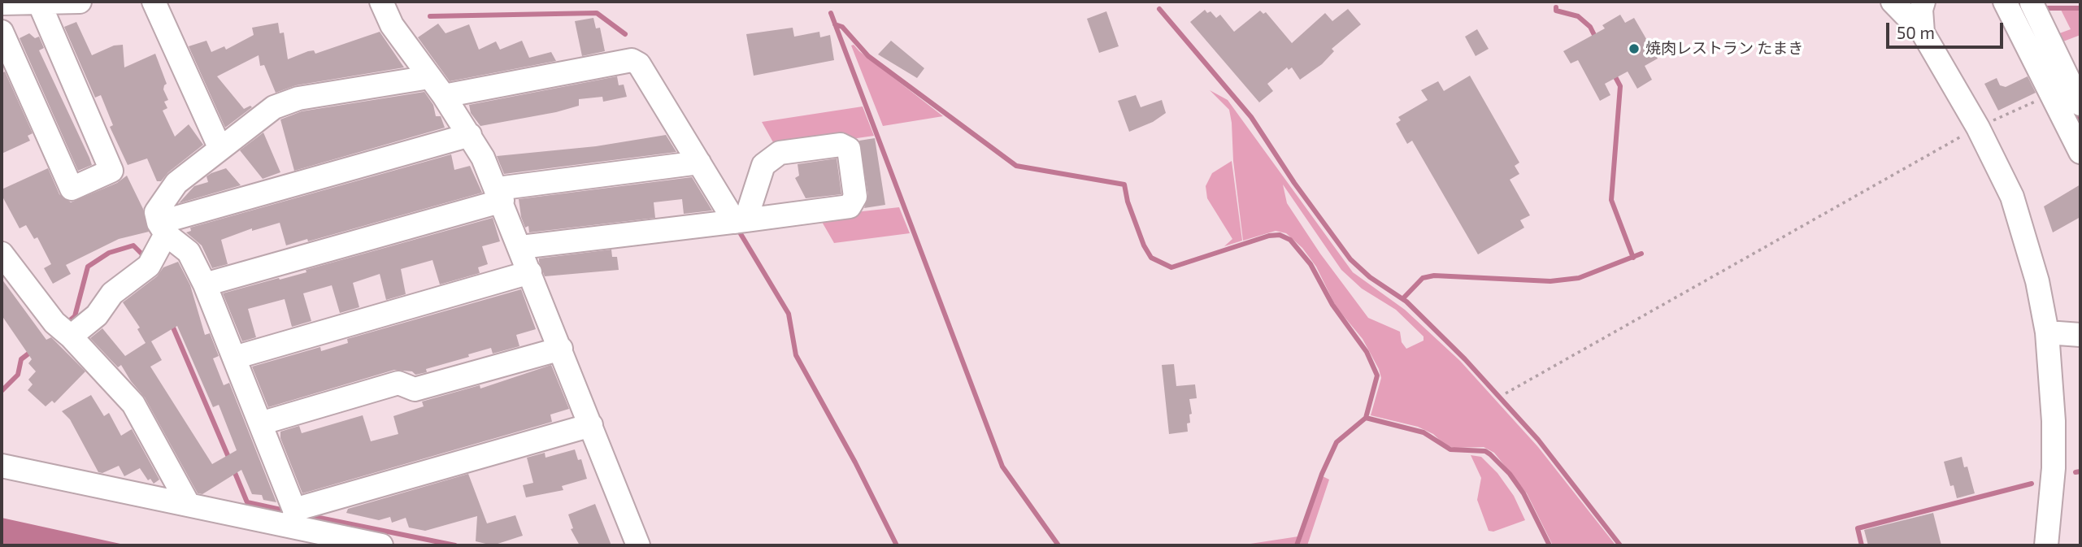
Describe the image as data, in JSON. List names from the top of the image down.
{
  "places": ["焼肉レストラン たまき"],
  "scale_bar": "50 m"
}
